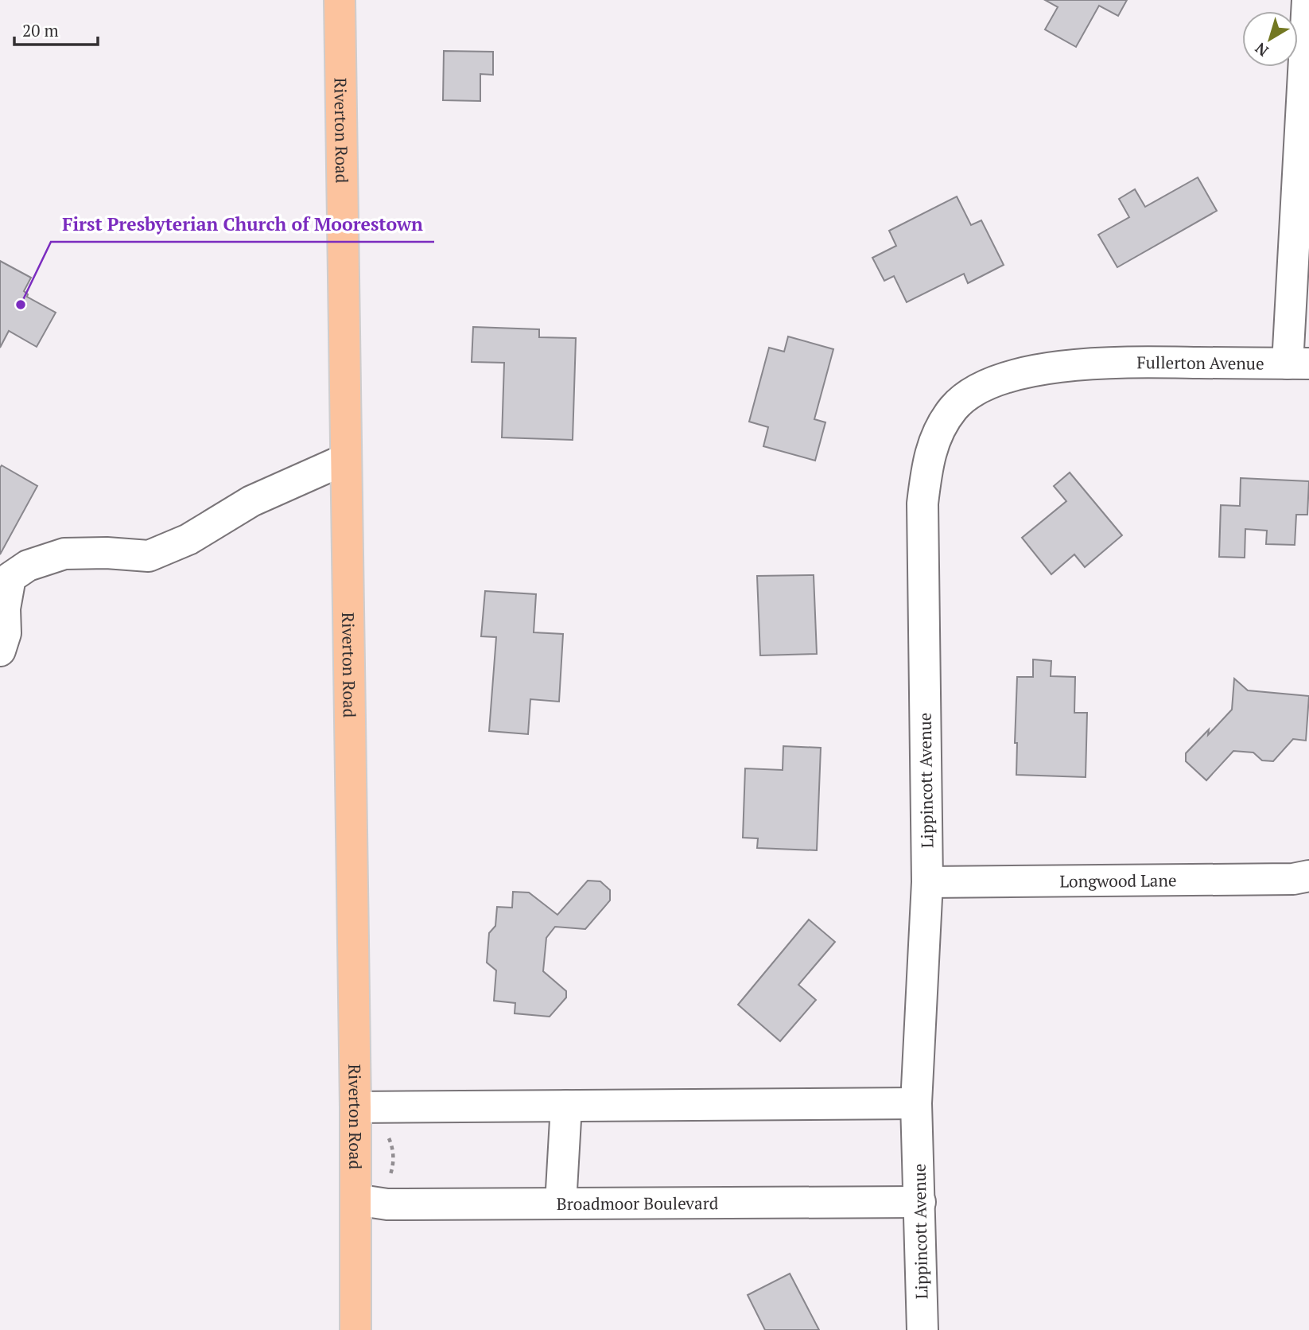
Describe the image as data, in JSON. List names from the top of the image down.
{
  "streets": {
    "main road": ["Riverton Road"],
    "street": [
      "Fullerton Avenue",
      "Lippincott Avenue",
      "Longwood Lane",
      "Broadmoor Boulevard"
    ]
  },
  "crossings": [
    ["Riverton Road", "Broadmoor Boulevard"],
    ["Fullerton Avenue", "Lippincott Avenue"],
    ["Lippincott Avenue", "Longwood Lane"],
    ["Lippincott Avenue", "Broadmoor Boulevard"]
  ],
  "places": ["First Presbyterian Church of Moorestown"],
  "scale_bar": "20 m",
  "north": "bottom left"
}
